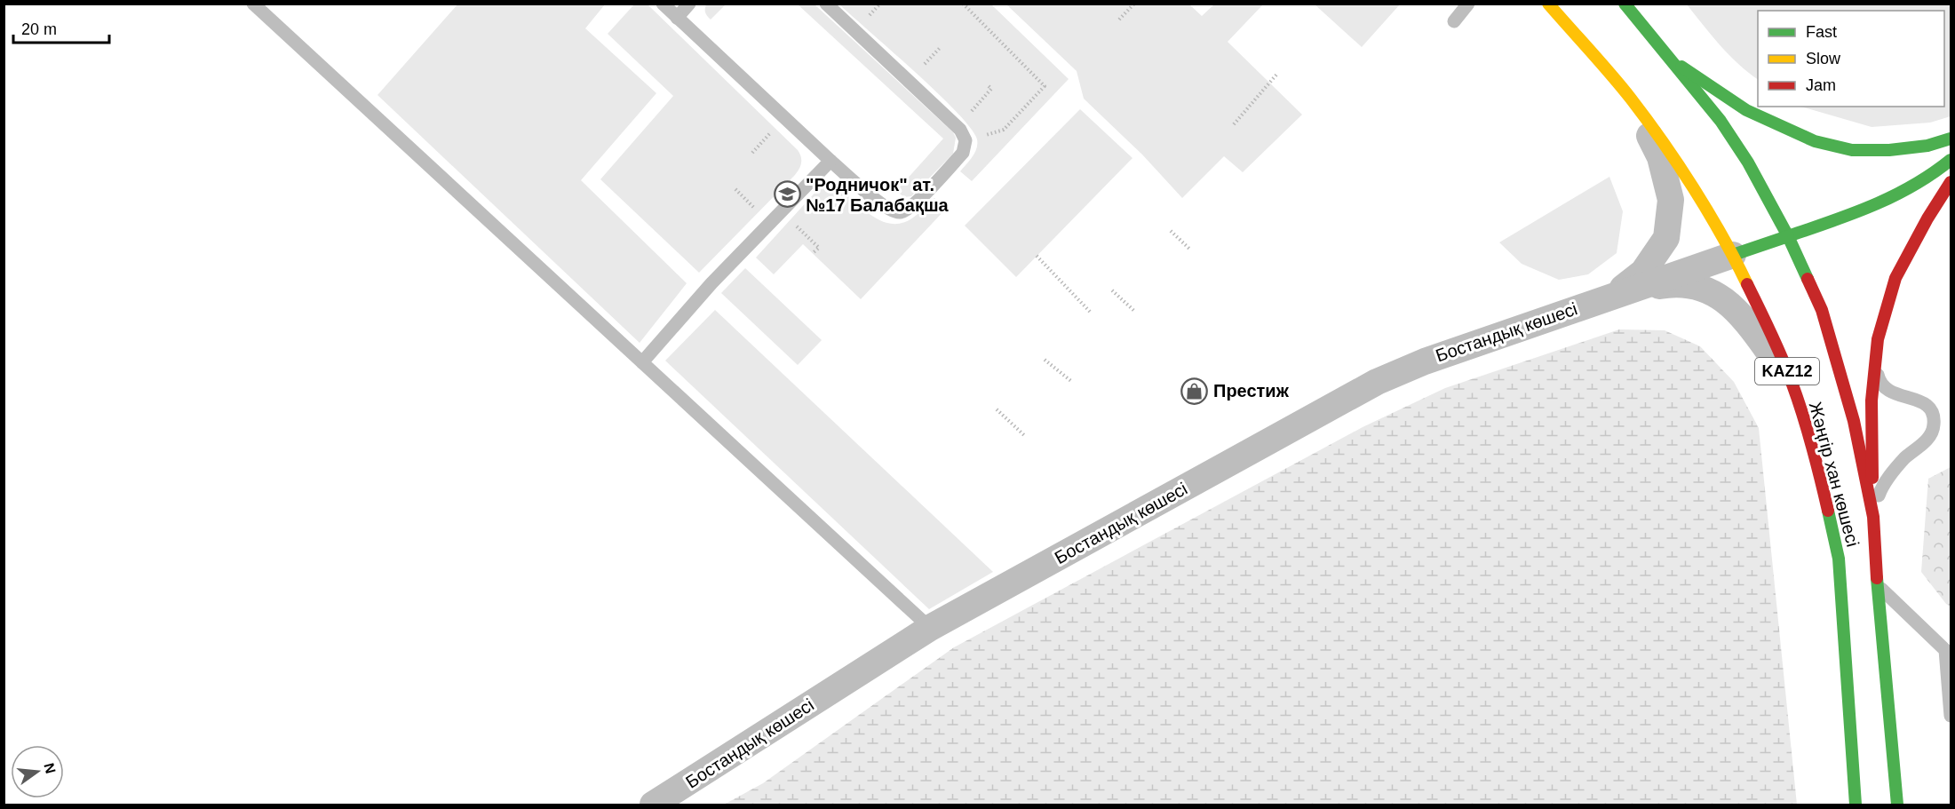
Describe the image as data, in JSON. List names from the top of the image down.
{
  "streets": {
    "main road": ["KAZ12", "Жәңгір хан көшесі"],
    "street": ["Бостандық көшесі"]
  },
  "places": {
    "school or university": ["\"Родничок\" ат. №17 Балабақша"],
    "shop": ["Престиж"]
  },
  "legend": ["Fast", "Slow", "Jam"],
  "scale_bar": "20 m",
  "north": "right"
}
